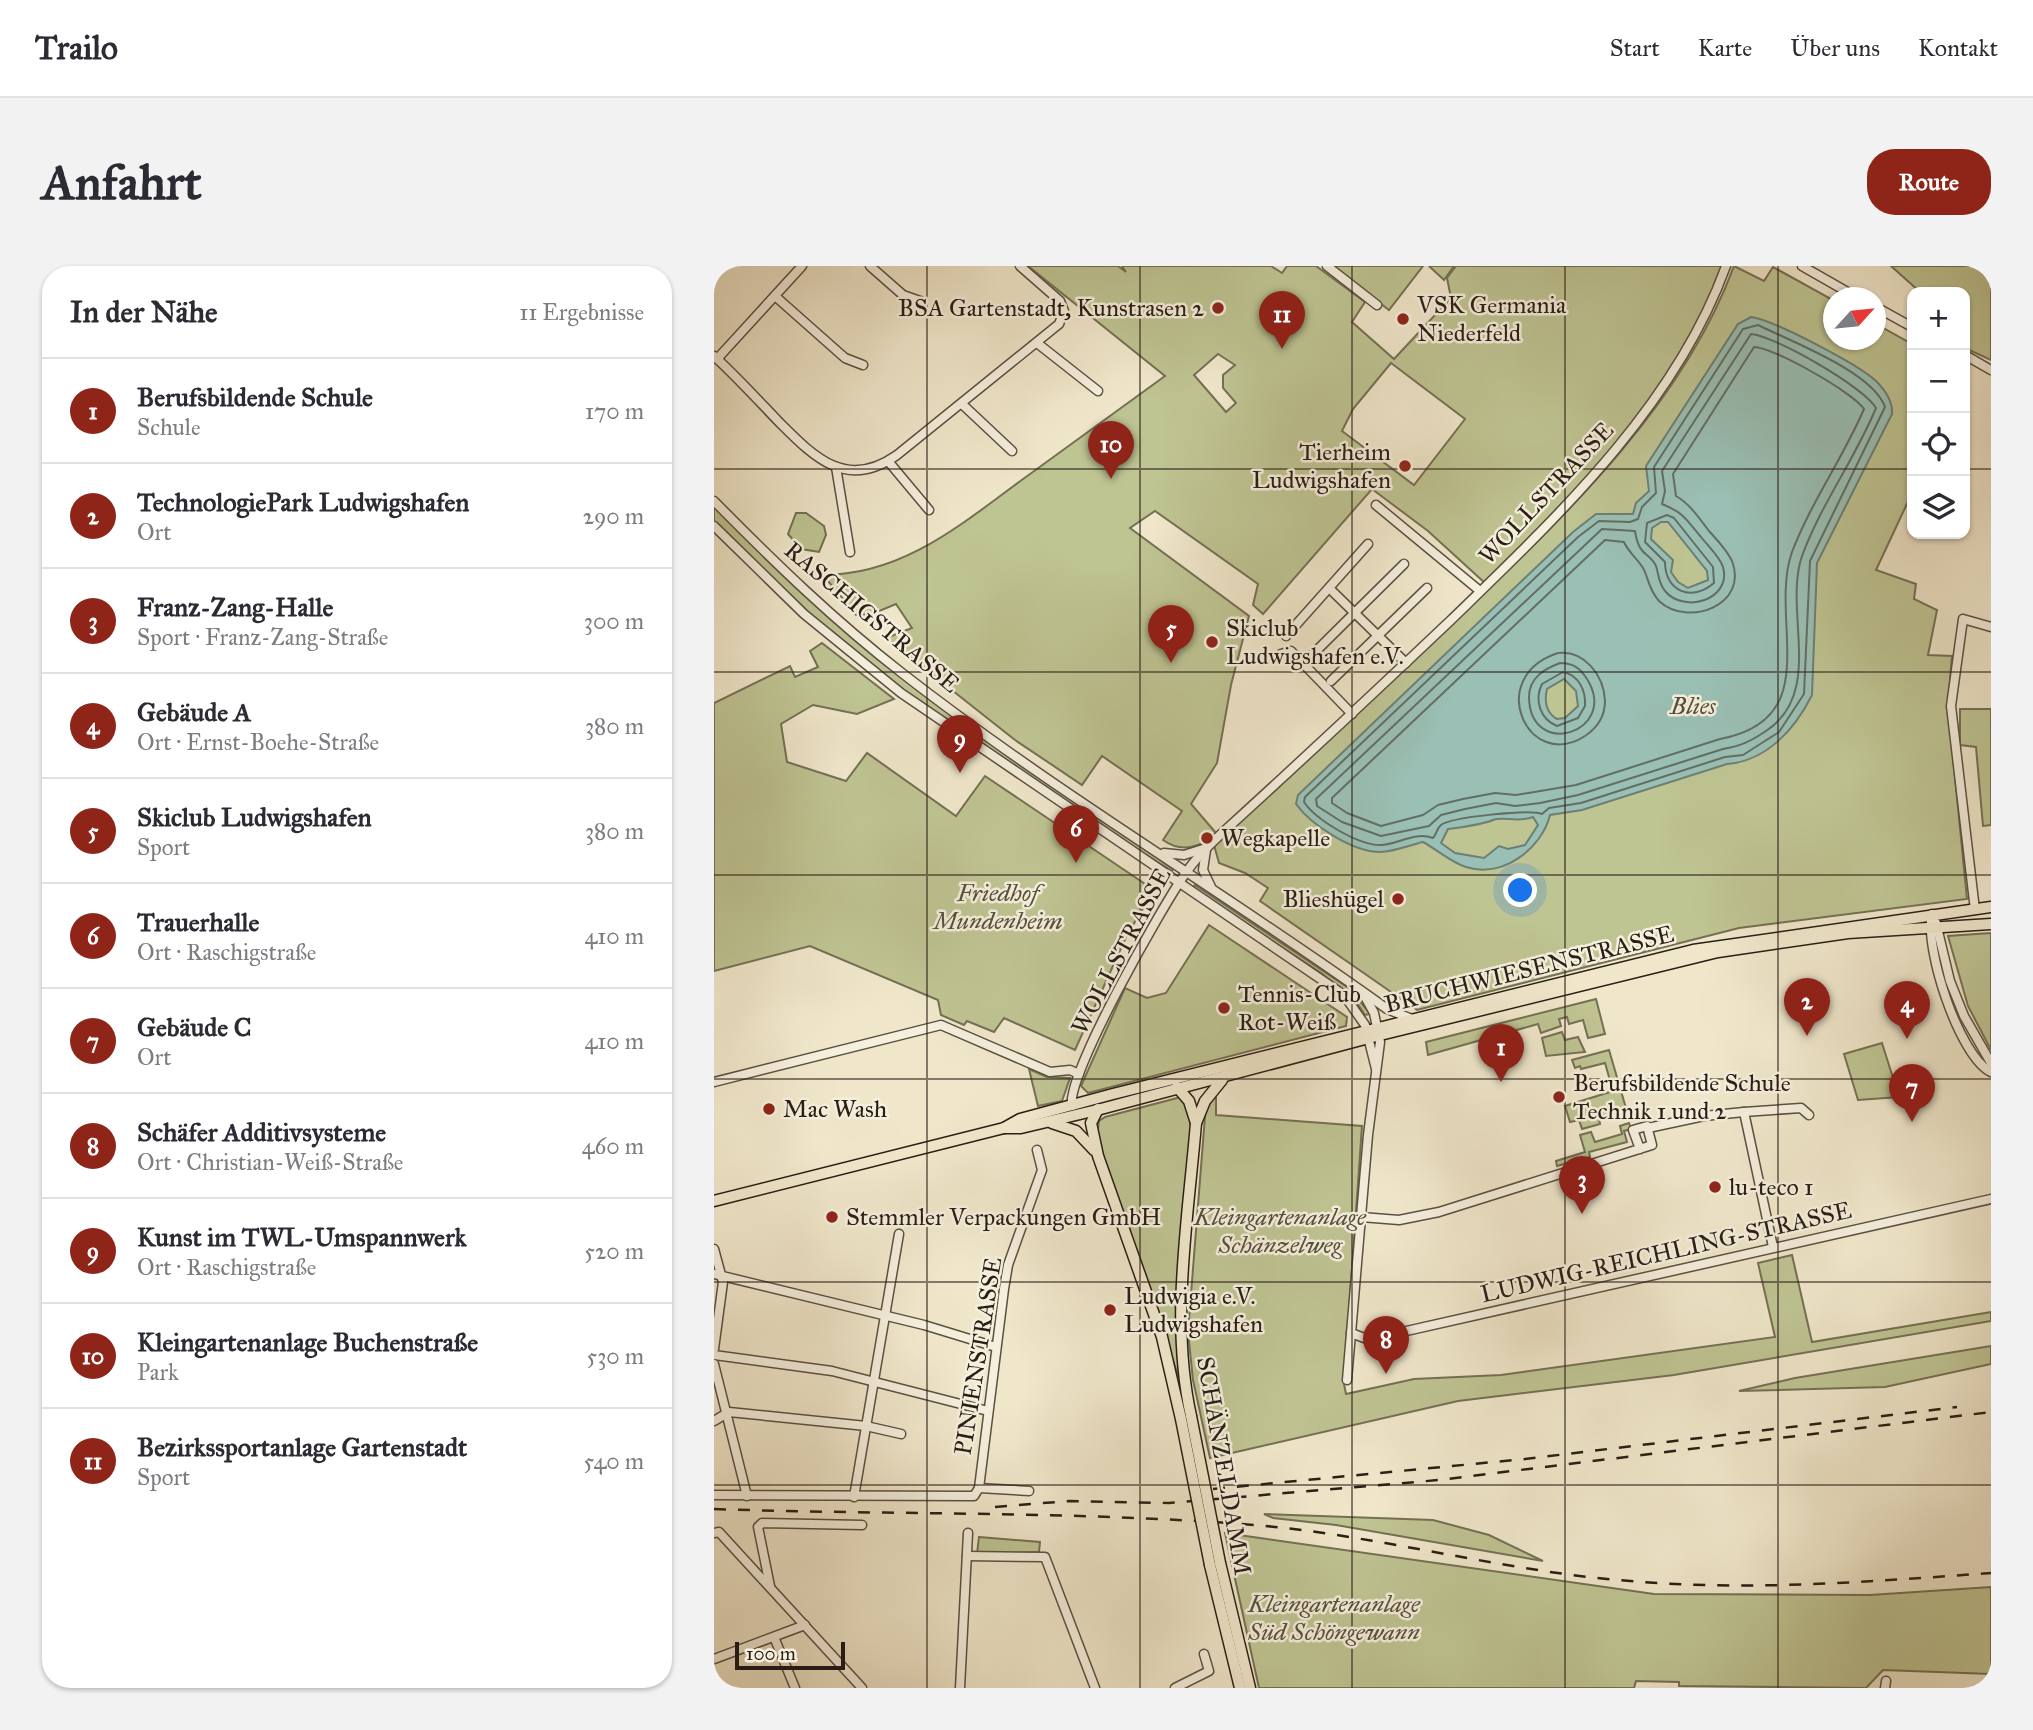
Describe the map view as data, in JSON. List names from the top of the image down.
{
  "streets": {
    "main road": ["BRUCHWIESENSTRASSE", "SCHÄNZELDAMM"],
    "street": [
      "WOLLSTRASSE",
      "RASCHIGSTRASSE",
      "LUDWIG-REICHLING-STRASSE",
      "PINIENSTRASSE"
    ]
  },
  "crossings": [
    ["WOLLSTRASSE", "RASCHIGSTRASSE"],
    ["WOLLSTRASSE", "BRUCHWIESENSTRASSE"],
    ["RASCHIGSTRASSE", "BRUCHWIESENSTRASSE"],
    ["BRUCHWIESENSTRASSE", "SCHÄNZELDAMM"]
  ],
  "parks": [
    "Blies",
    "Friedhof Mundenheim",
    "Kleingartenanlage Schänzelweg",
    "Kleingartenanlage Süd Schöngewann"
  ],
  "places": [
    "BSA Gartenstadt, Kunstrasen 2",
    "VSK Germania Niederfeld",
    "Tierheim Ludwigshafen",
    "Skiclub Ludwigshafen e.V.",
    "Wegkapelle",
    "Blieshügel",
    "Tennis-Club Rot-Weiß",
    "Berufsbildende Schule Technik 1 und 2",
    "Mac Wash",
    "lu-teco 1",
    "Stemmler Verpackungen GmbH",
    "Ludwigia e.V. Ludwigshafen"
  ],
  "scale_bar": "100 m",
  "north": "top right",
  "page": {
    "header": "Trailo",
    "nav": [
      "Start",
      "Karte",
      "Über uns",
      "Kontakt"
    ],
    "buttons": "Route",
    "title": "Anfahrt",
    "heading": ["In der Nähe", "11 Ergebnisse"],
    "map_buttons": ["+", "−"],
    "pins": [
      "11",
      "10",
      "5",
      "9",
      "6",
      "2",
      "4",
      "1",
      "7",
      "3",
      "8"
    ],
    "list": [
      {
        "mark": "1",
        "name": "Berufsbildende Schule",
        "note": "Schule",
        "value": "170 m"
      },
      {
        "mark": "2",
        "name": "TechnologiePark Ludwigshafen",
        "note": "Ort",
        "value": "290 m"
      },
      {
        "mark": "3",
        "name": "Franz-Zang-Halle",
        "note": "Sport · Franz-Zang-Straße",
        "value": "300 m"
      },
      {
        "mark": "4",
        "name": "Gebäude A",
        "note": "Ort · Ernst-Boehe-Straße",
        "value": "380 m"
      },
      {
        "mark": "5",
        "name": "Skiclub Ludwigshafen",
        "note": "Sport",
        "value": "380 m"
      },
      {
        "mark": "6",
        "name": "Trauerhalle",
        "note": "Ort · Raschigstraße",
        "value": "410 m"
      },
      {
        "mark": "7",
        "name": "Gebäude C",
        "note": "Ort",
        "value": "410 m"
      },
      {
        "mark": "8",
        "name": "Schäfer Additivsysteme",
        "note": "Ort · Christian-Weiß-Straße",
        "value": "460 m"
      },
      {
        "mark": "9",
        "name": "Kunst im TWL-Umspannwerk",
        "note": "Ort · Raschigstraße",
        "value": "520 m"
      },
      {
        "mark": "10",
        "name": "Kleingartenanlage Buchenstraße",
        "note": "Park",
        "value": "530 m"
      },
      {
        "mark": "11",
        "name": "Bezirkssportanlage Gartenstadt",
        "note": "Sport",
        "value": "540 m"
      }
    ],
    "scale": "100 m"
  }
}
